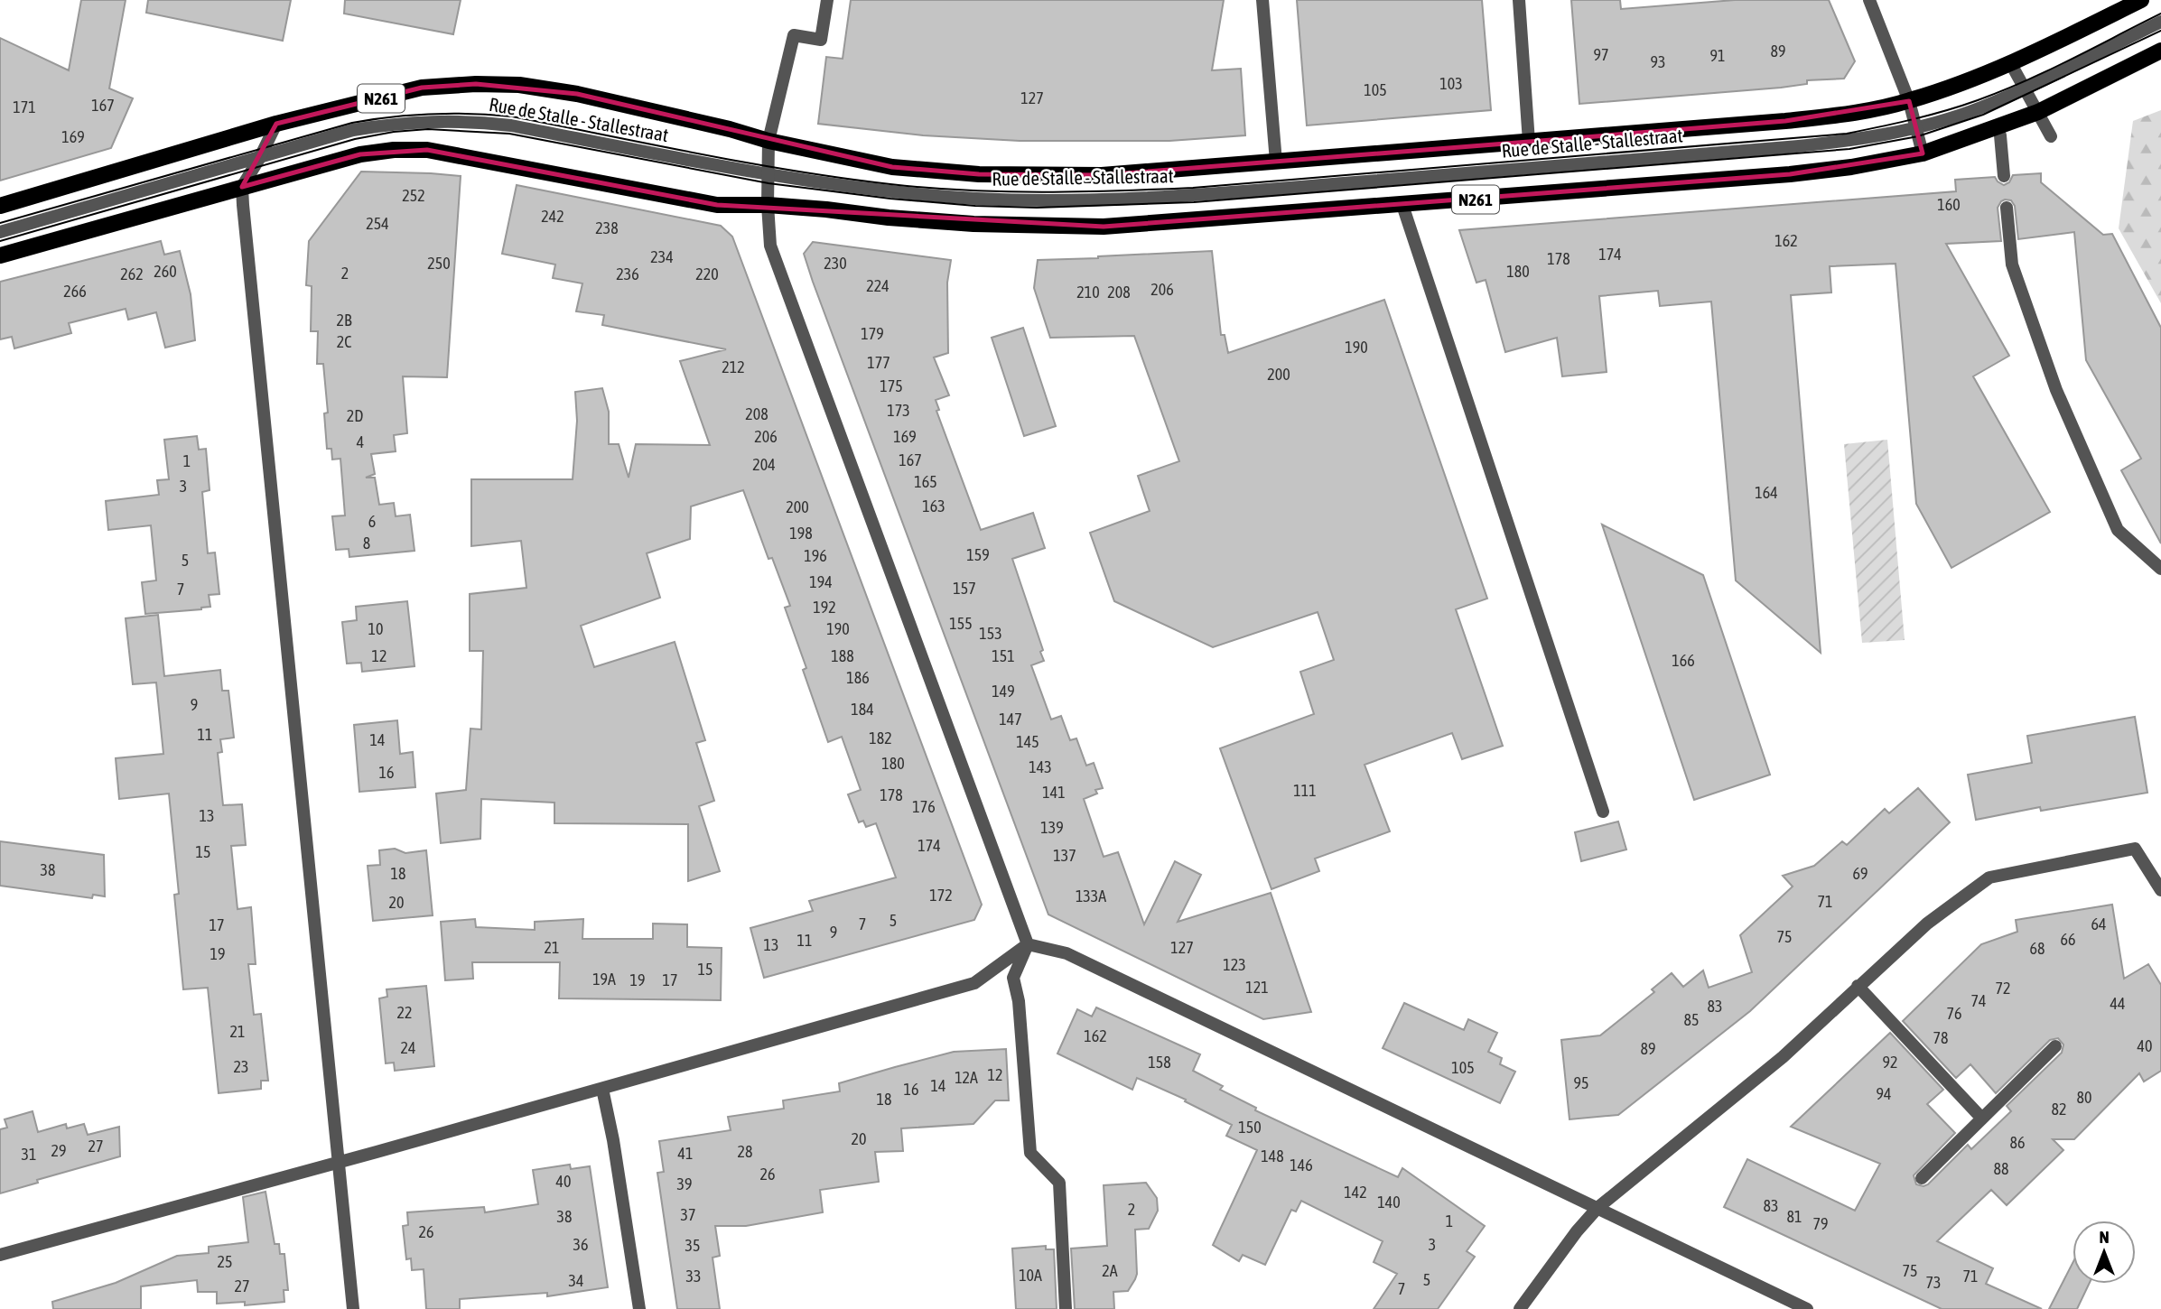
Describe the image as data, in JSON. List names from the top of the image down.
{
  "streets": {
    "main road": ["N261", "Rue de Stalle - Stallestraat"]
  },
  "house_numbers": [
    "89",
    "97",
    "91",
    "93",
    "103",
    "105",
    "127",
    "167",
    "171",
    "169",
    "252",
    "160",
    "242",
    "254",
    "238",
    "162",
    "174",
    "234",
    "178",
    "250",
    "230",
    "260",
    "180",
    "2",
    "262",
    "236",
    "220",
    "224",
    "206",
    "266",
    "210",
    "208",
    "2B",
    "179",
    "2C",
    "190",
    "177",
    "212",
    "200",
    "175",
    "173",
    "208",
    "2D",
    "206",
    "169",
    "4",
    "167",
    "1",
    "204",
    "165",
    "3",
    "164",
    "163",
    "200",
    "6",
    "198",
    "8",
    "159",
    "196",
    "5",
    "194",
    "157",
    "7",
    "192",
    "155",
    "10",
    "190",
    "153",
    "12",
    "188",
    "151",
    "166",
    "186",
    "149",
    "9",
    "184",
    "147",
    "11",
    "182",
    "14",
    "145",
    "180",
    "143",
    "16",
    "111",
    "141",
    "178",
    "176",
    "13",
    "139",
    "174",
    "15",
    "137",
    "38",
    "18",
    "69",
    "172",
    "133A",
    "71",
    "20",
    "5",
    "7",
    "64",
    "17",
    "9",
    "75",
    "66",
    "11",
    "13",
    "21",
    "127",
    "68",
    "19",
    "123",
    "15",
    "19A",
    "19",
    "17",
    "121",
    "72",
    "74",
    "44",
    "83",
    "22",
    "76",
    "85",
    "21",
    "162",
    "78",
    "40",
    "24",
    "89",
    "158",
    "92",
    "23",
    "105",
    "12",
    "12A",
    "95",
    "14",
    "16",
    "94",
    "80",
    "18",
    "82",
    "150",
    "20",
    "86",
    "27",
    "29",
    "28",
    "41",
    "31",
    "148",
    "146",
    "88",
    "26",
    "40",
    "39",
    "142",
    "140",
    "83",
    "2",
    "37",
    "38",
    "81",
    "1",
    "79",
    "26",
    "36",
    "3",
    "35",
    "25",
    "2A",
    "75",
    "10A",
    "33",
    "71",
    "5",
    "34",
    "73",
    "27",
    "7"
  ],
  "north": "top"
}
